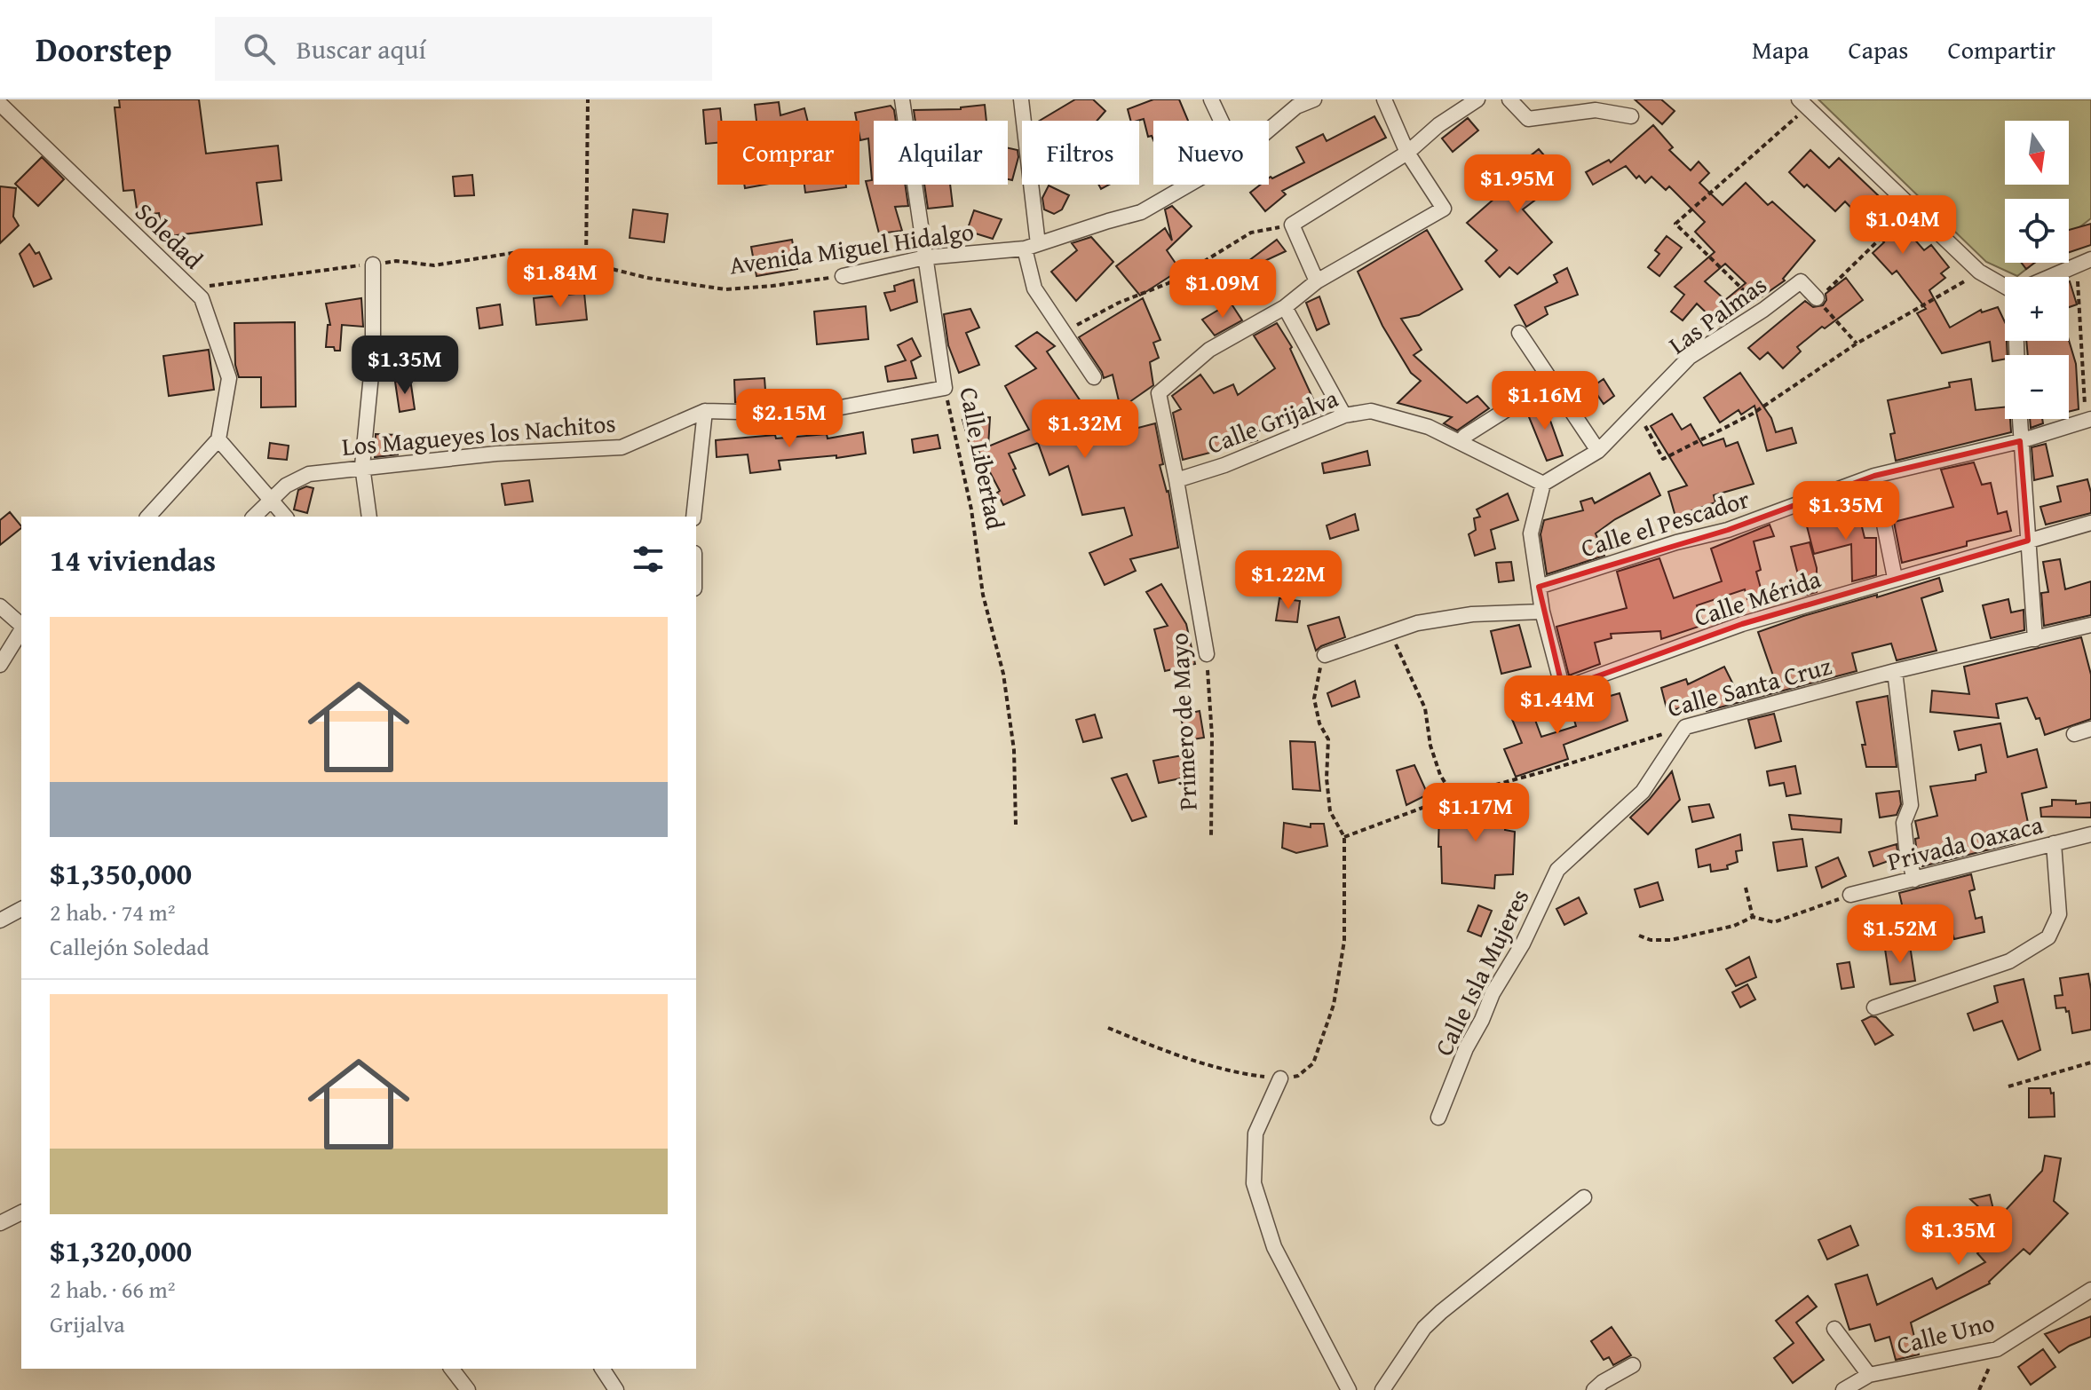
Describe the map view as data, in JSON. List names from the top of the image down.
{
  "streets": {
    "street": [
      "Soledad",
      "Avenida Miguel Hidalgo",
      "Las Palmas",
      "Calle Grijalva",
      "Los Magueyes los Nachitos",
      "Calle Libertad",
      "Calle el Pescador",
      "Calle Mérida",
      "Calle Santa Cruz",
      "Primero de Mayo",
      "Privada Oaxaca",
      "Calle Isla Mujeres",
      "Calle Uno"
    ]
  },
  "crossings": [
    ["Soledad", "Avenida Miguel Hidalgo"],
    ["Avenida Miguel Hidalgo", "Calle Libertad"],
    ["Las Palmas", "Calle Grijalva"],
    ["Calle Grijalva", "Primero de Mayo"],
    ["Los Magueyes los Nachitos", "Calle Libertad"],
    ["Calle Santa Cruz", "Calle Isla Mujeres"]
  ],
  "north": "bottom",
  "page": {
    "header": "Doorstep",
    "search": "Buscar aquí",
    "nav": ["Mapa", "Capas", "Compartir"],
    "map_buttons": ["+", "−"],
    "chip": [
      "Comprar",
      "Alquilar",
      "Filtros",
      "Nuevo"
    ],
    "price": [
      "$1.95M",
      "$1.04M",
      "$1.84M",
      "$1.09M",
      "$1.35M",
      "$1.16M",
      "$2.15M",
      "$1.32M",
      "$1.35M",
      "$1.22M",
      "$1.44M",
      "$1.17M",
      "$1.52M",
      "$1.35M"
    ],
    "heading": "14 viviendas",
    "list": [
      {
        "name": "$1,350,000",
        "note": "2 hab. · 74 m² · Callejón Soledad"
      },
      {
        "name": "$1,320,000",
        "note": "2 hab. · 66 m² · Grijalva"
      }
    ]
  }
}
